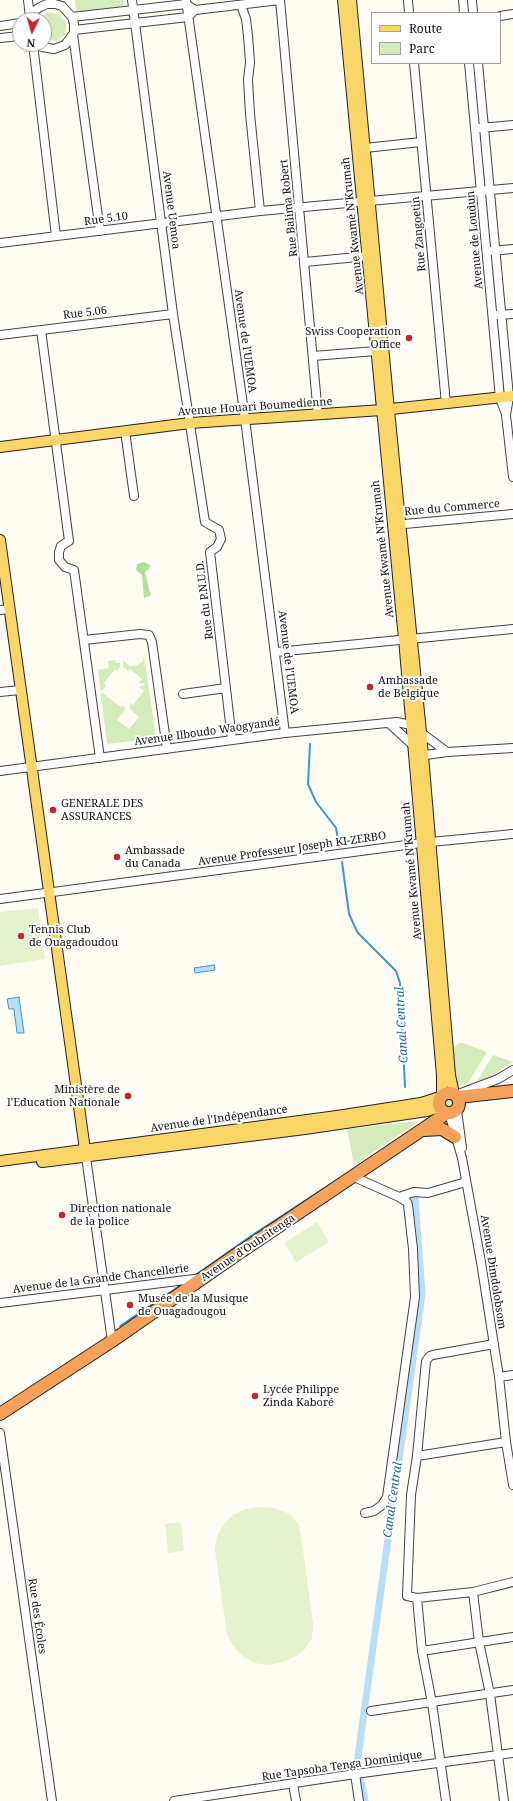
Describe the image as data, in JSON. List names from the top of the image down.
{
  "streets": {
    "highway": ["Avenue d'Oubritenga"],
    "main road": ["Avenue Kwamé N'Krumah", "Avenue Houari Boumedienne", "Avenue de l'Indépendance"],
    "street": [
      "Rue Balima Robert",
      "Avenue Uemoa",
      "Rue 5.10",
      "Rue Zangoetin",
      "Avenue de Loudun",
      "Rue 5.06",
      "Avenue de l'UEMOA",
      "Rue du Commerce",
      "Rue du P.N.U.D.",
      "Avenue Ilboudo Waogyandé",
      "Avenue Professeur Joseph KI-ZERBO",
      "Avenue Dimdolobsom",
      "Avenue de la Grande Chancellerie",
      "Rue des Écoles",
      "Rue Tapsoba Tenga Dominique"
    ]
  },
  "crossings": [
    ["Rue Balima Robert", "Rue 5.10"],
    ["Rue Balima Robert", "Avenue Houari Boumedienne"],
    ["Avenue Uemoa", "Rue 5.10"],
    ["Avenue Uemoa", "Rue 5.06"],
    ["Avenue Uemoa", "Avenue Houari Boumedienne"],
    ["Avenue Uemoa", "Rue du P.N.U.D."],
    ["Rue 5.10", "Avenue Kwamé N'Krumah"],
    ["Rue 5.10", "Rue Zangoetin"],
    ["Rue 5.10", "Avenue de Loudun"],
    ["Rue 5.10", "Avenue de l'UEMOA"],
    ["Avenue Kwamé N'Krumah", "Avenue Houari Boumedienne"],
    ["Avenue Kwamé N'Krumah", "Rue du Commerce"],
    ["Avenue Kwamé N'Krumah", "Avenue Ilboudo Waogyandé"],
    ["Avenue Kwamé N'Krumah", "Avenue Professeur Joseph KI-ZERBO"],
    ["Avenue Kwamé N'Krumah", "Avenue de l'Indépendance"],
    ["Avenue Kwamé N'Krumah", "Avenue d'Oubritenga"],
    ["Avenue Kwamé N'Krumah", "Avenue Dimdolobsom"],
    ["Rue Zangoetin", "Avenue Houari Boumedienne"],
    ["Avenue de Loudun", "Avenue Houari Boumedienne"],
    ["Avenue de l'UEMOA", "Avenue Houari Boumedienne"],
    ["Avenue de l'UEMOA", "Avenue Ilboudo Waogyandé"],
    ["Avenue Houari Boumedienne", "Rue du P.N.U.D."],
    ["Rue du P.N.U.D.", "Avenue Ilboudo Waogyandé"],
    ["Avenue de l'Indépendance", "Avenue d'Oubritenga"],
    ["Avenue de l'Indépendance", "Avenue Dimdolobsom"],
    ["Avenue d'Oubritenga", "Avenue Dimdolobsom"],
    ["Avenue d'Oubritenga", "Avenue de la Grande Chancellerie"]
  ],
  "water": ["Canal Central"],
  "places": [
    "Swiss Cooperation Office",
    "Ambassade de Belgique",
    "GENERALE DES ASSURANCES",
    "Ambassade du Canada",
    "Tennis Club de Ouagadoudou",
    "Ministère de l'Education Nationale",
    "Direction nationale de la police",
    "Musée de la Musique de Ouagadougou",
    "Lycée Philippe Zinda Kaboré"
  ],
  "legend": ["Route", "Parc"],
  "north": "bottom"
}
